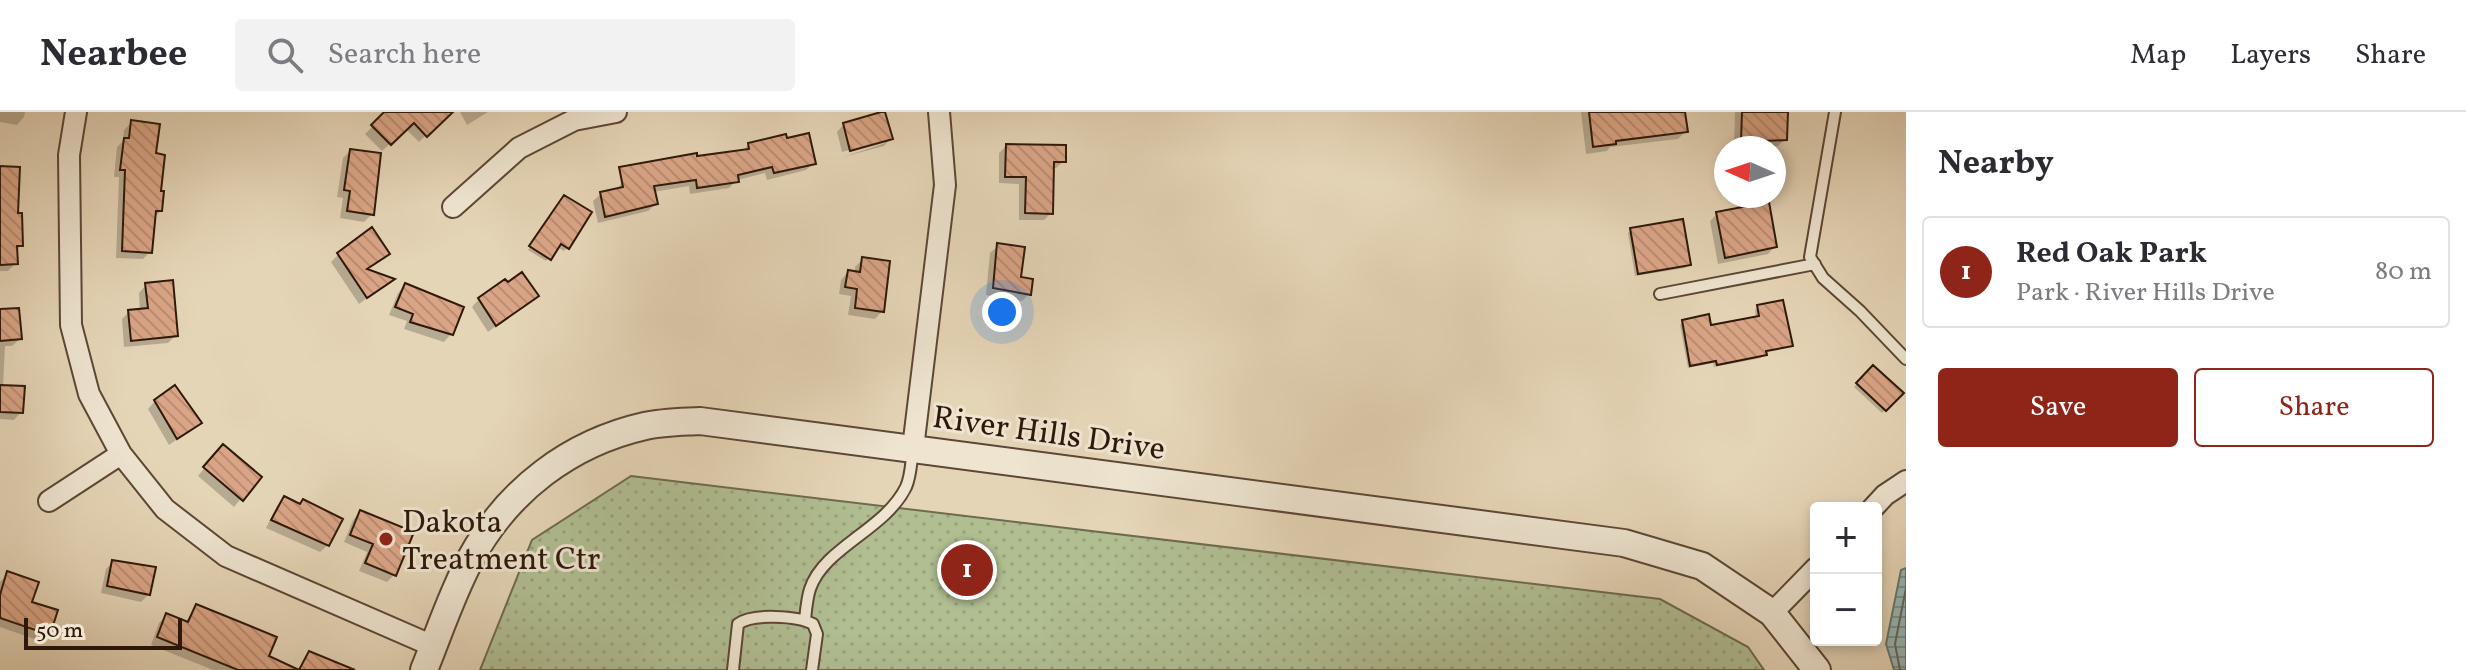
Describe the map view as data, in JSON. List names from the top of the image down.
{
  "streets": {
    "street": ["River Hills Drive"]
  },
  "places": ["Dakota Treatment Ctr"],
  "scale_bar": "50 m",
  "north": "left",
  "page": {
    "header": "Nearbee",
    "search": "Search here",
    "nav": ["Map", "Layers", "Share"],
    "heading": "Nearby",
    "list": [
      {
        "mark": "1",
        "name": "Red Oak Park",
        "note": "Park · River Hills Drive",
        "value": "80 m"
      }
    ],
    "buttons": ["Save", "Share"],
    "map_buttons": ["+", "−"],
    "pins": "1",
    "scale": "50 m"
  }
}
